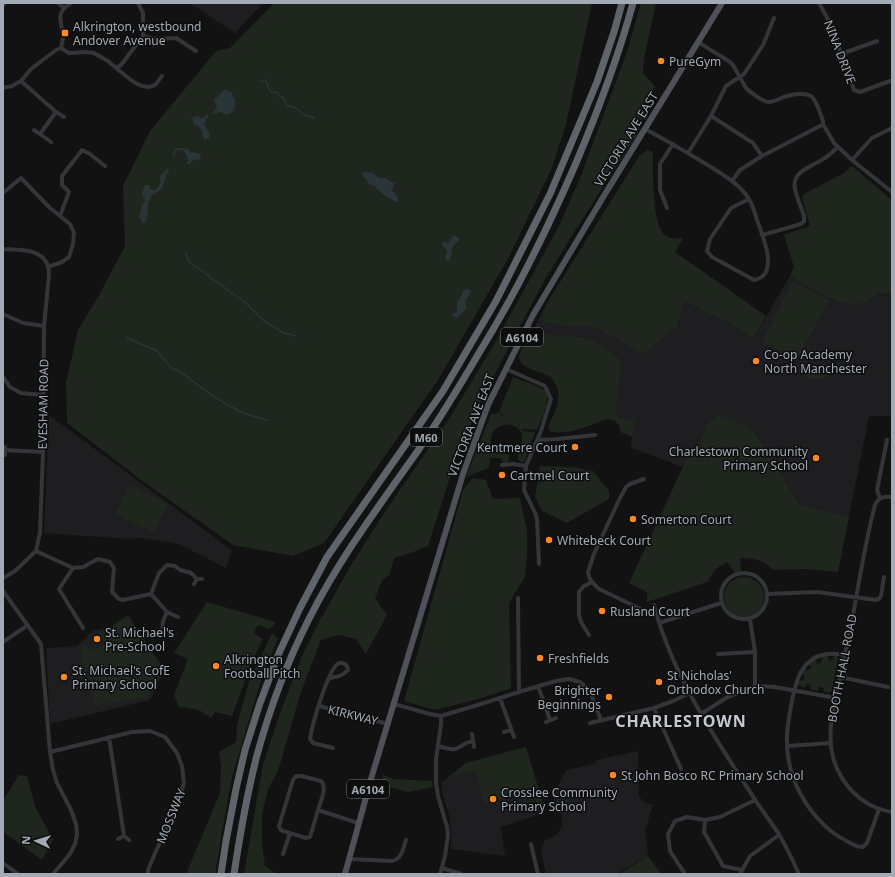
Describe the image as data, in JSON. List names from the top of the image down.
{
  "streets": {
    "highway": ["M60"],
    "main road": ["VICTORIA AVE EAST", "A6104"],
    "street": [
      "NINA DRIVE",
      "EVESHAM ROAD",
      "BOOTH HALL ROAD",
      "KIRKWAY",
      "MOSSWAY"
    ]
  },
  "crossings": [
    ["VICTORIA AVE EAST", "KIRKWAY"]
  ],
  "districts": ["CHARLESTOWN"],
  "places": {
    "transit": ["Alkrington, westbound Andover Avenue"],
    "other": [
      "PureGym",
      "Co-op Academy North Manchester",
      "Kentmere Court",
      "Charlestown Community Primary School",
      "Cartmel Court",
      "Somerton Court",
      "Whitebeck Court",
      "Rusland Court",
      "St. Michael's Pre-School",
      "Freshfields",
      "Alkrington Football Pitch",
      "St. Michael's CofE Primary School",
      "St Nicholas' Orthodox Church",
      "Brighter Beginnings",
      "St John Bosco RC Primary School",
      "Crosslee Community Primary School"
    ]
  },
  "north": "left"
}
